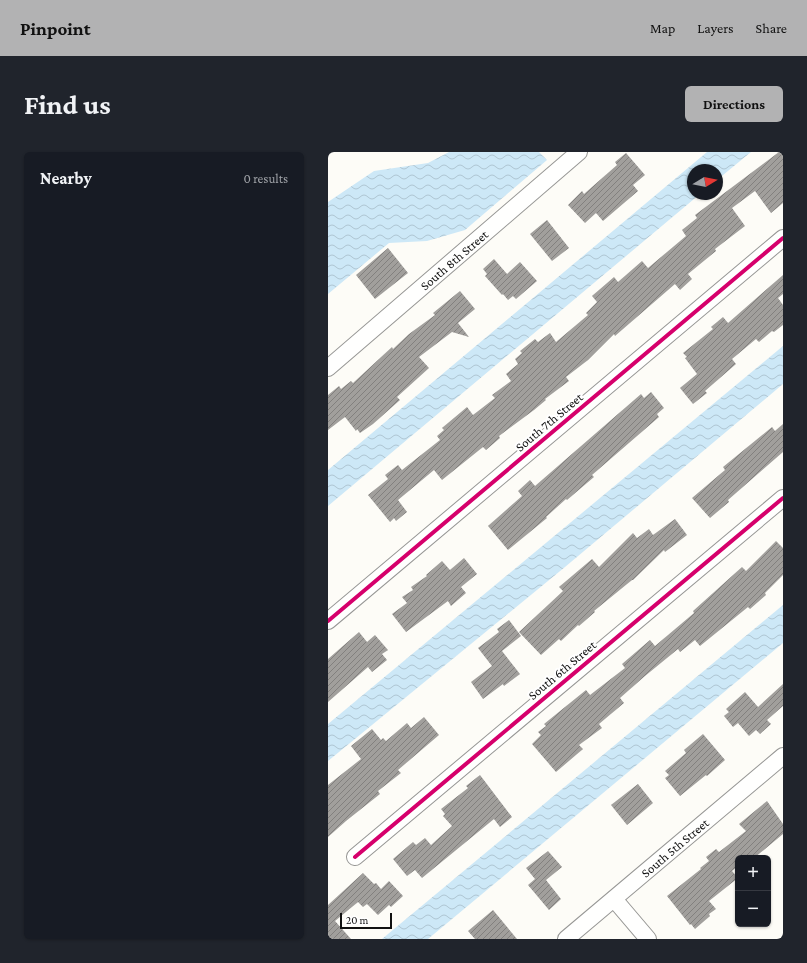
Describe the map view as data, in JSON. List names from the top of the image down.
{
  "streets": {
    "street": [
      "South 8th Street",
      "South 7th Street",
      "South 6th Street",
      "South 5th Street"
    ]
  },
  "scale_bar": "20 m",
  "north": "right",
  "page": {
    "header": "Pinpoint",
    "nav": ["Map", "Layers", "Share"],
    "buttons": "Directions",
    "title": "Find us",
    "heading": ["Nearby", "0 results"],
    "map_buttons": ["+", "−"],
    "scale": "20 m"
  }
}
